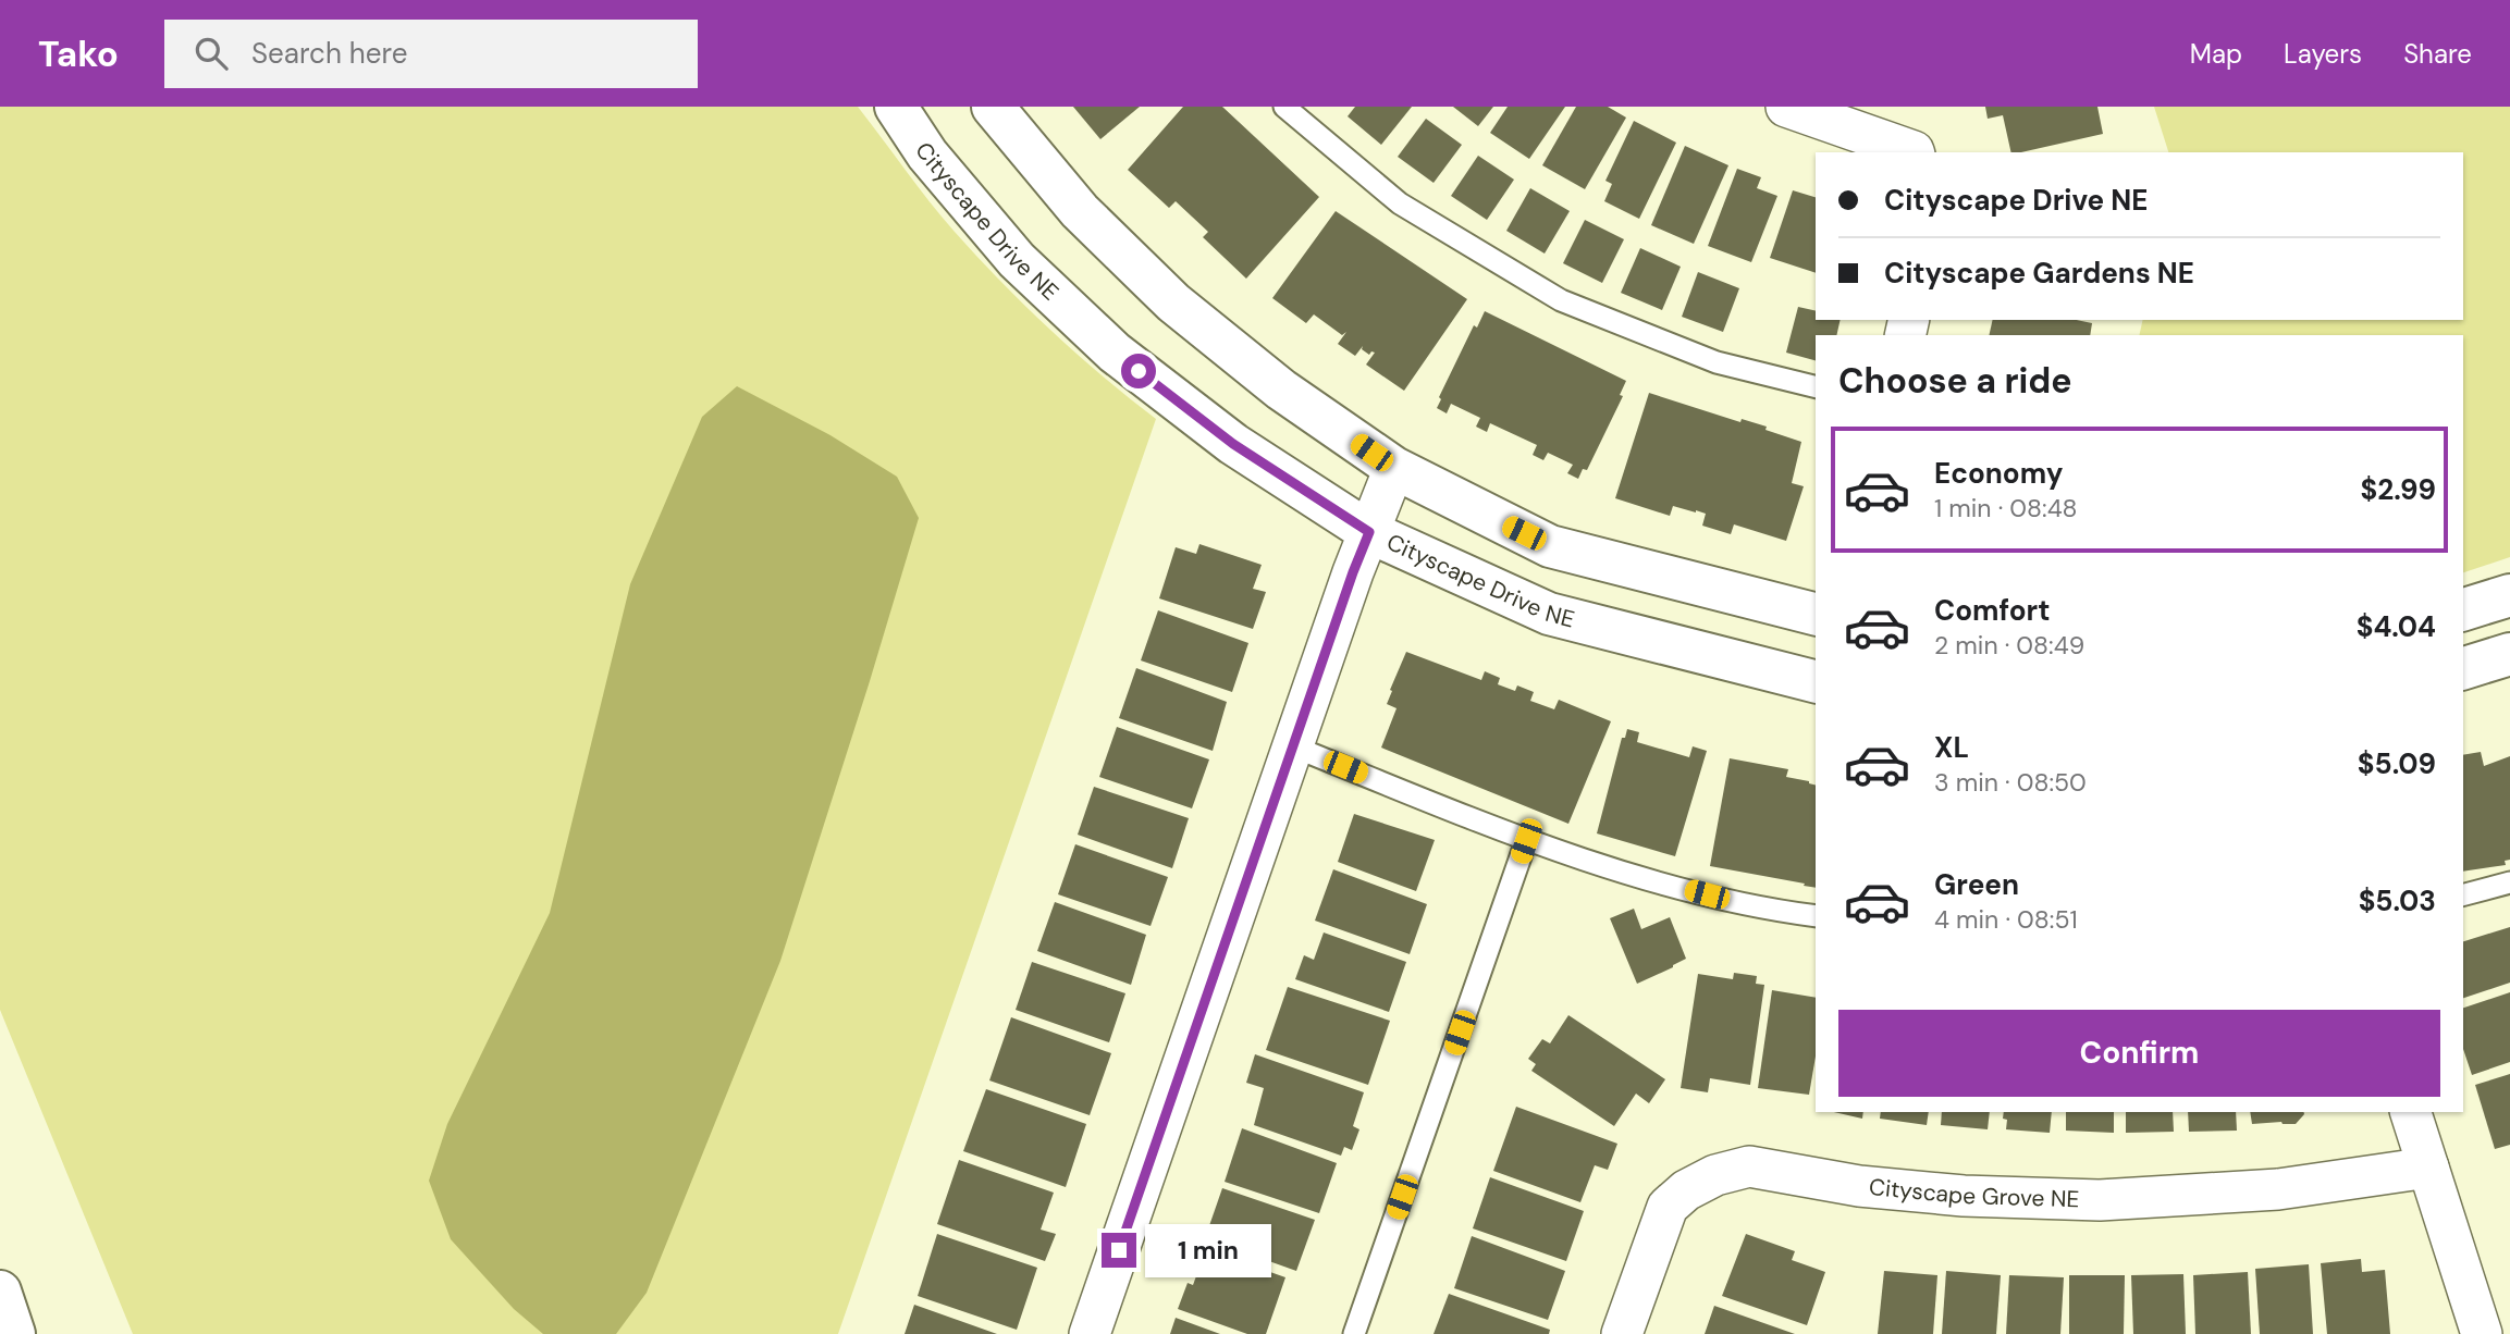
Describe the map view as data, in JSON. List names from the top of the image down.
{
  "streets": {
    "street": ["Cityscape Drive NE", "Cityscape Grove NE"]
  },
  "page": {
    "header": "Tako",
    "search": "Search here",
    "nav": ["Map", "Layers", "Share"],
    "banner": ["Cityscape Drive NE", "Cityscape Gardens NE"],
    "heading": "Choose a ride",
    "list": [
      {
        "name": "Economy",
        "note": "1 min · 08:48",
        "value": "$2.99"
      },
      {
        "name": "Comfort",
        "note": "2 min · 08:49",
        "value": "$4.04"
      },
      {
        "name": "XL",
        "note": "3 min · 08:50",
        "value": "$5.09"
      },
      {
        "name": "Green",
        "note": "4 min · 08:51",
        "value": "$5.03"
      }
    ],
    "buttons": "Confirm",
    "bubble": "1 min"
  }
}
